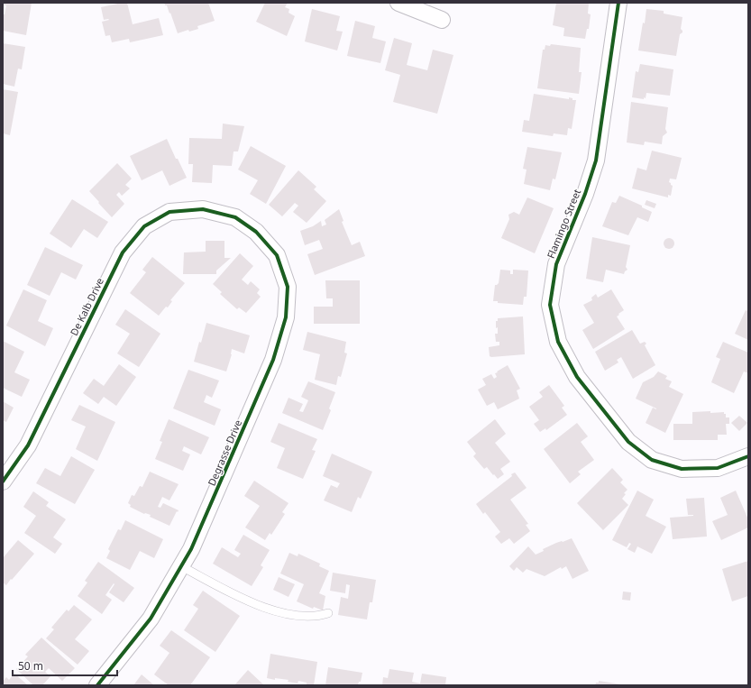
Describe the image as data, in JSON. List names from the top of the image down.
{
  "streets": {
    "street": ["Flamingo Street", "De Kalb Drive", "Degrasse Drive"]
  },
  "crossings": [
    ["De Kalb Drive", "Degrasse Drive"]
  ],
  "scale_bar": "50 m"
}
